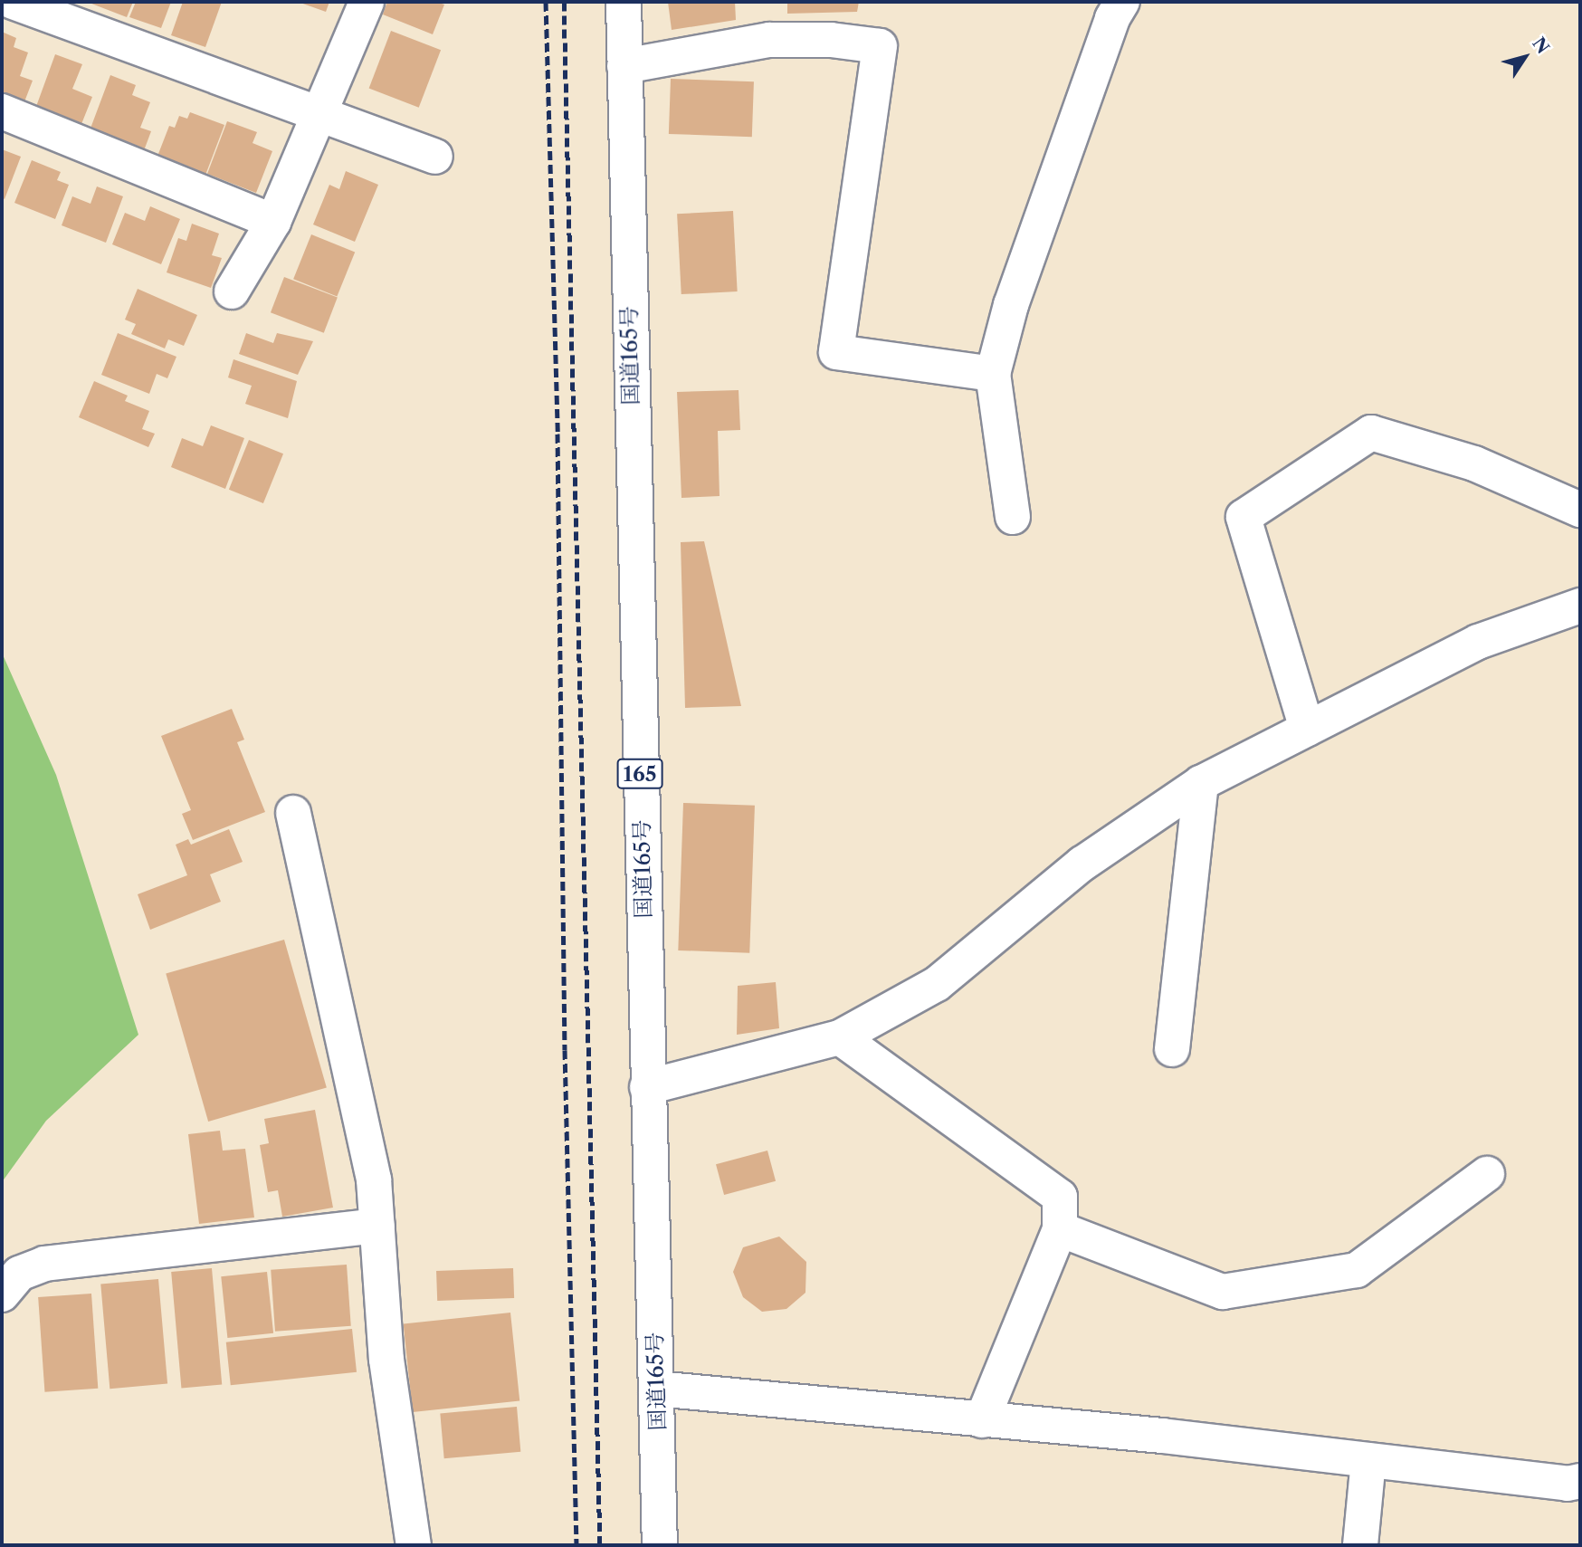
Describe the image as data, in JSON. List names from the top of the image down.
{
  "streets": {
    "main road": ["国道165号", "165"]
  },
  "north": "top right"
}
